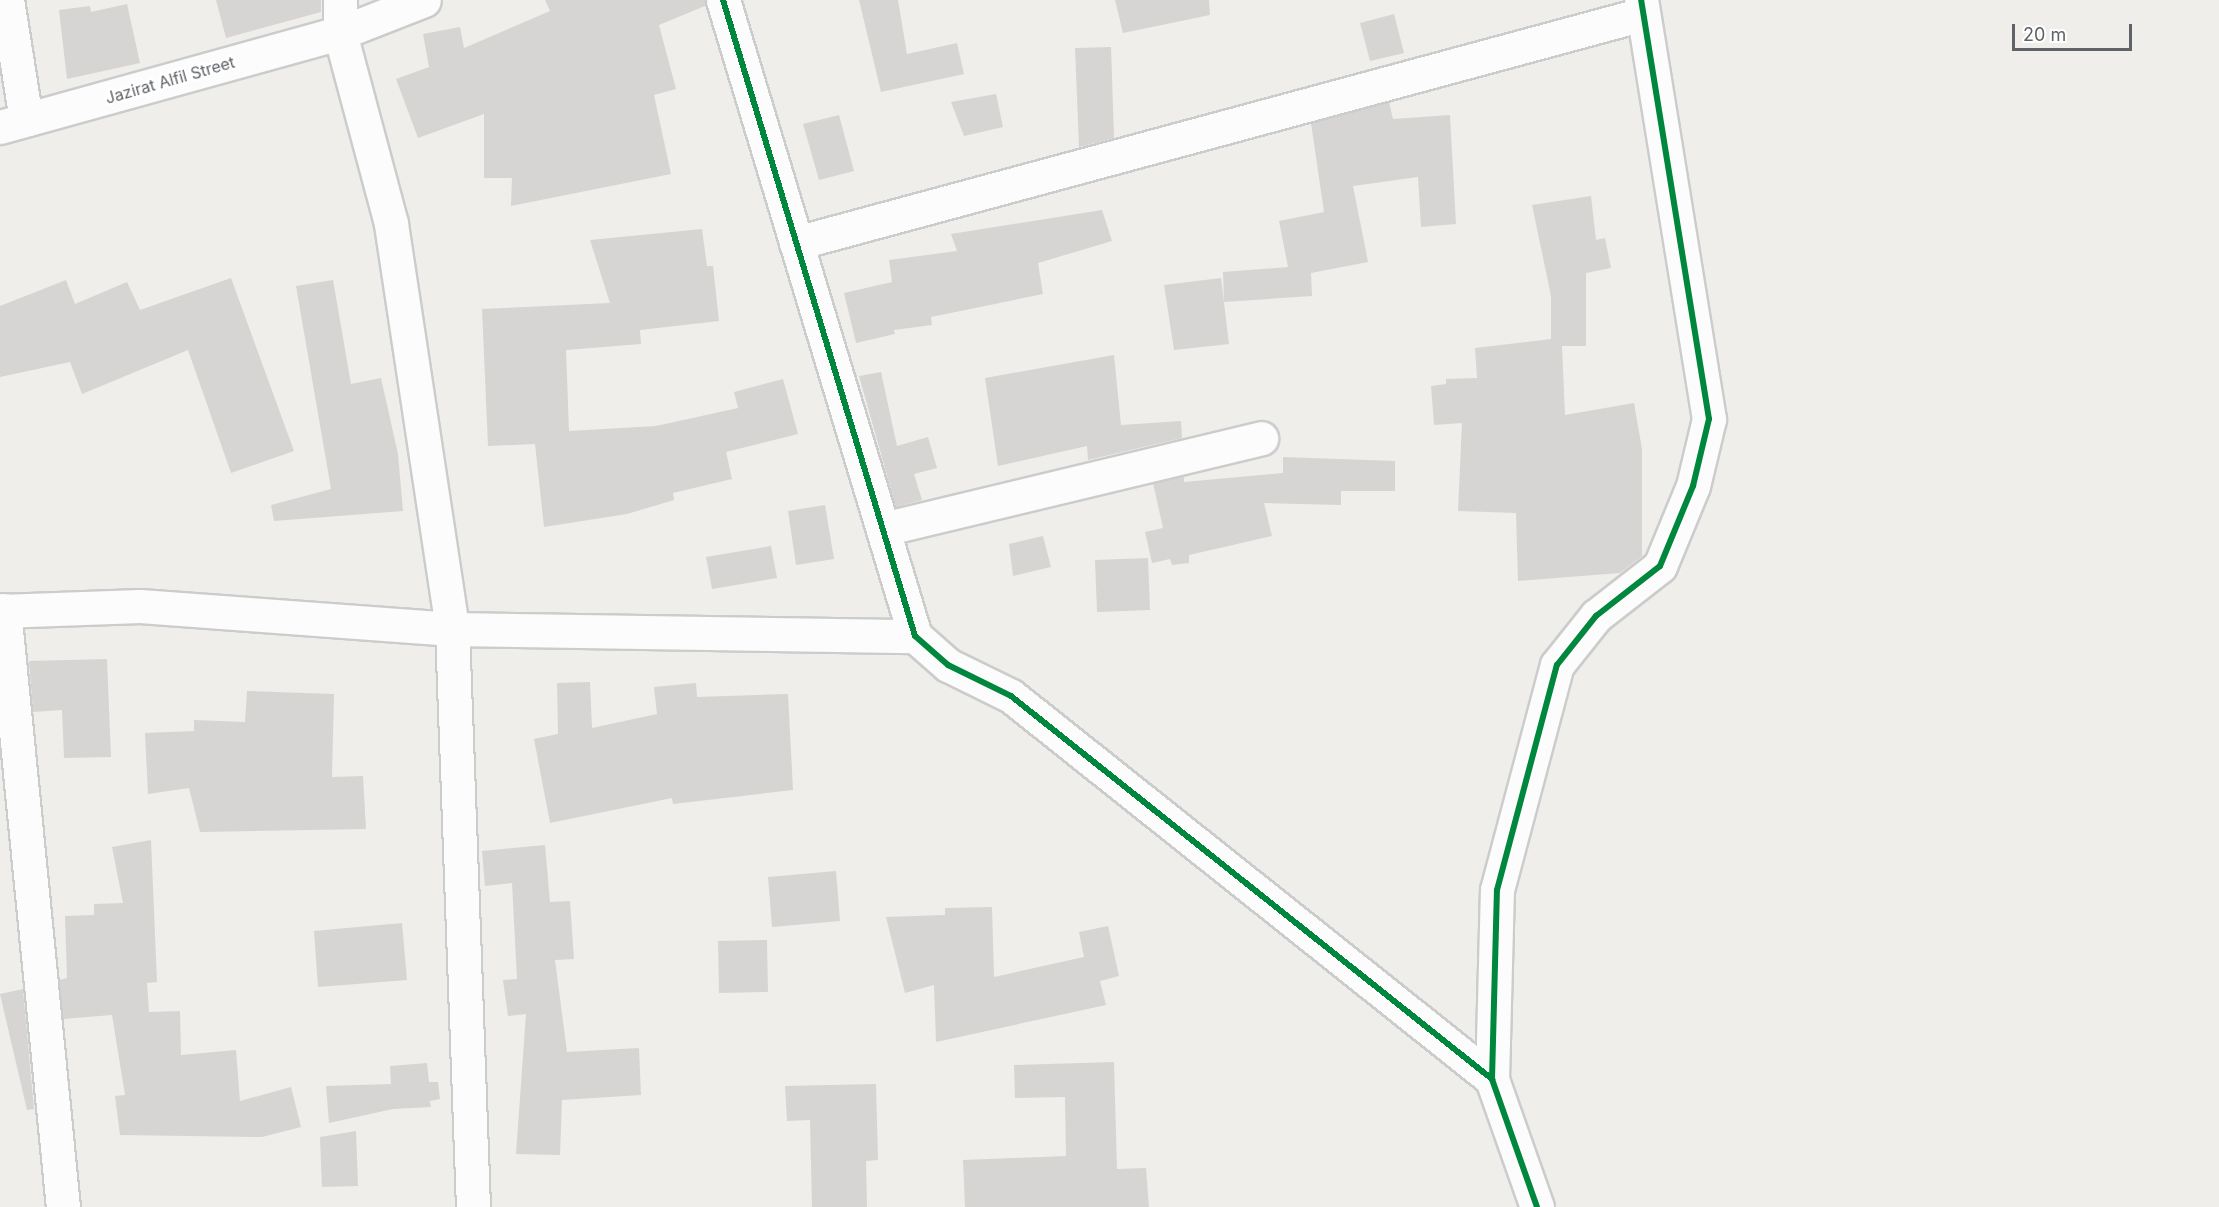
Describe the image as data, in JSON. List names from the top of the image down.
{
  "streets": {
    "street": ["Jazirat Alfil Street"]
  },
  "scale_bar": "20 m"
}
